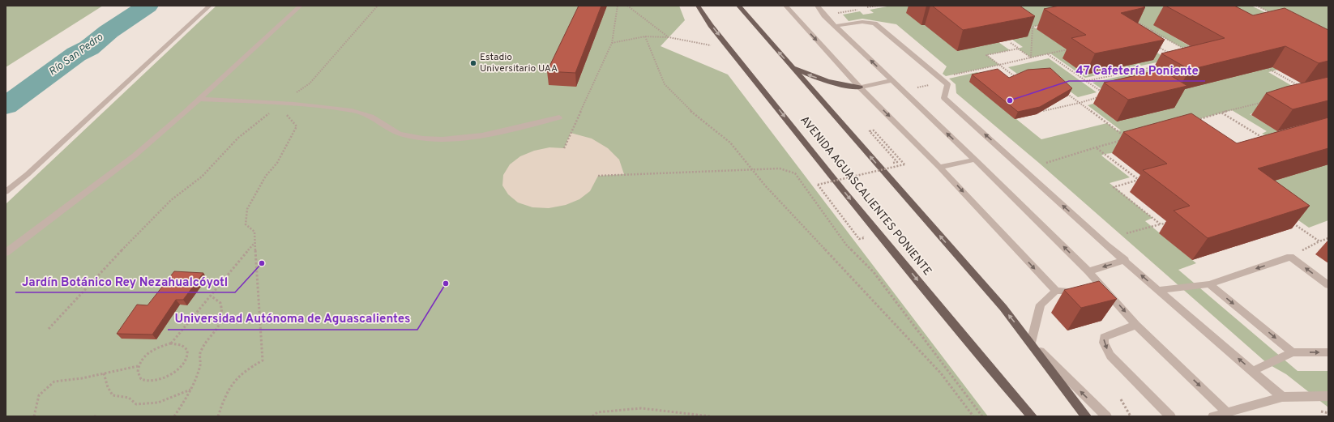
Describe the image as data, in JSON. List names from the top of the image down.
{
  "streets": {
    "main road": ["AVENIDA AGUASCALIENTES PONIENTE"]
  },
  "water": ["Río San Pedro"],
  "places": [
    "Estadio Universitario UAA",
    "47 Cafetería Poniente",
    "Jardín Botánico Rey Nezahualcóyotl",
    "Universidad Autónoma de Aguascalientes"
  ]
}
